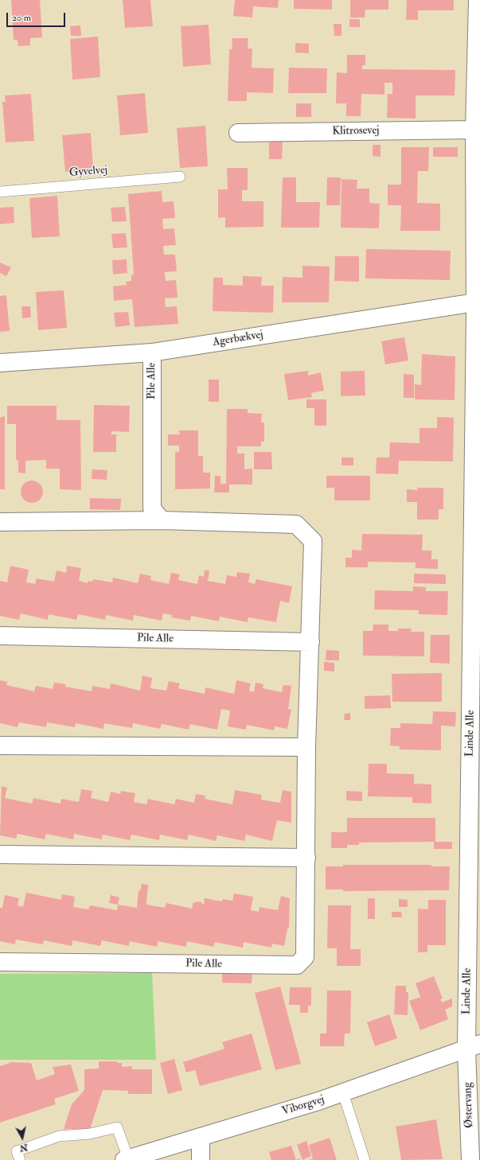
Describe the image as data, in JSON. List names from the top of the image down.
{
  "streets": {
    "street": [
      "Klitrosevej",
      "Agerbækvej",
      "Pile Alle",
      "Linde Alle",
      "Østervang",
      "Viborgvej"
    ],
    "lane": ["Gyvelvej"]
  },
  "crossings": [
    ["Agerbækvej", "Pile Alle"],
    ["Agerbækvej", "Linde Alle"],
    ["Linde Alle", "Østervang"],
    ["Linde Alle", "Viborgvej"],
    ["Østervang", "Viborgvej"]
  ],
  "scale_bar": "20 m",
  "north": "bottom"
}
